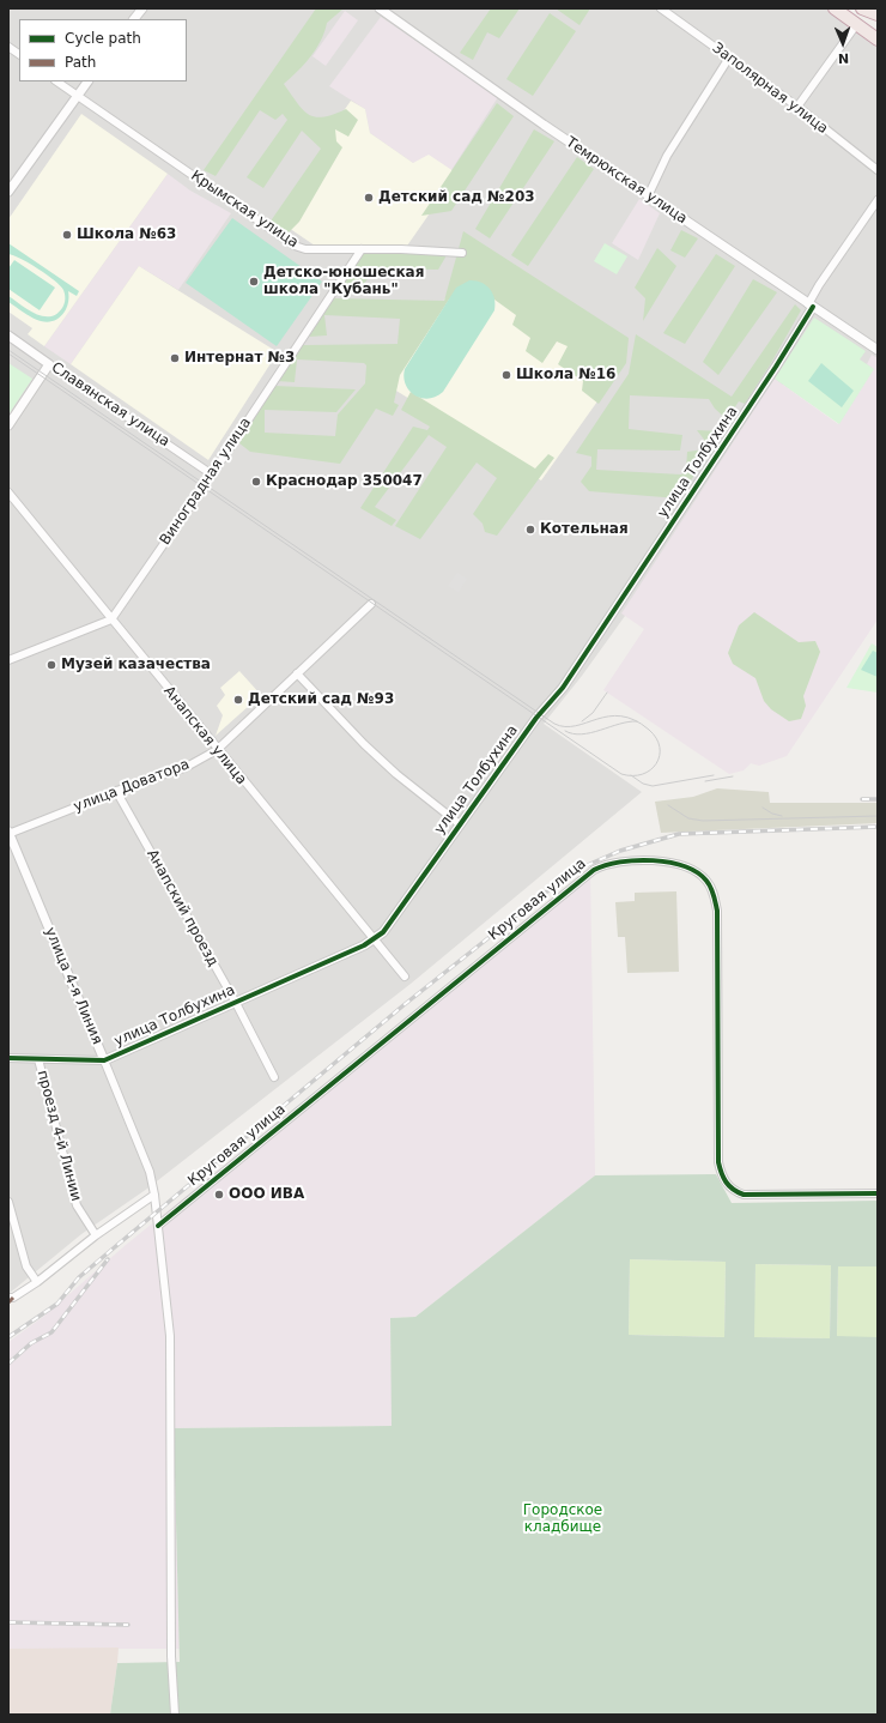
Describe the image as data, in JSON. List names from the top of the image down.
{
  "streets": {
    "street": [
      "Заполярная улица",
      "Темрюкская улица",
      "Крымская улица",
      "Славянская улица",
      "улица Толбухина",
      "Виноградная улица",
      "Анапская улица",
      "улица Доватора",
      "Круговая улица",
      "Анапский проезд",
      "улица 4-я Линия",
      "проезд 4-й Линии"
    ]
  },
  "crossings": [
    ["Темрюкская улица", "улица Толбухина"],
    ["Крымская улица", "Виноградная улица"],
    ["Славянская улица", "Виноградная улица"],
    ["улица Толбухина", "Анапская улица"],
    ["улица Толбухина", "Анапский проезд"],
    ["улица Толбухина", "улица 4-я Линия"],
    ["улица Толбухина", "проезд 4-й Линии"],
    ["Виноградная улица", "Анапская улица"],
    ["Анапская улица", "улица Доватора"],
    ["улица Доватора", "Анапский проезд"],
    ["улица Доватора", "улица 4-я Линия"],
    ["Круговая улица", "улица 4-я Линия"]
  ],
  "parks": ["Городское кладбище"],
  "places": [
    "Детский сад №203",
    "Школа №63",
    "Детско-юношеская школа \"Кубань\"",
    "Интернат №3",
    "Школа №16",
    "Краснодар 350047",
    "Котельная",
    "Музей казачества",
    "Детский сад №93",
    "ООО ИВА"
  ],
  "legend": ["Cycle path", "Path"],
  "north": "bottom"
}
